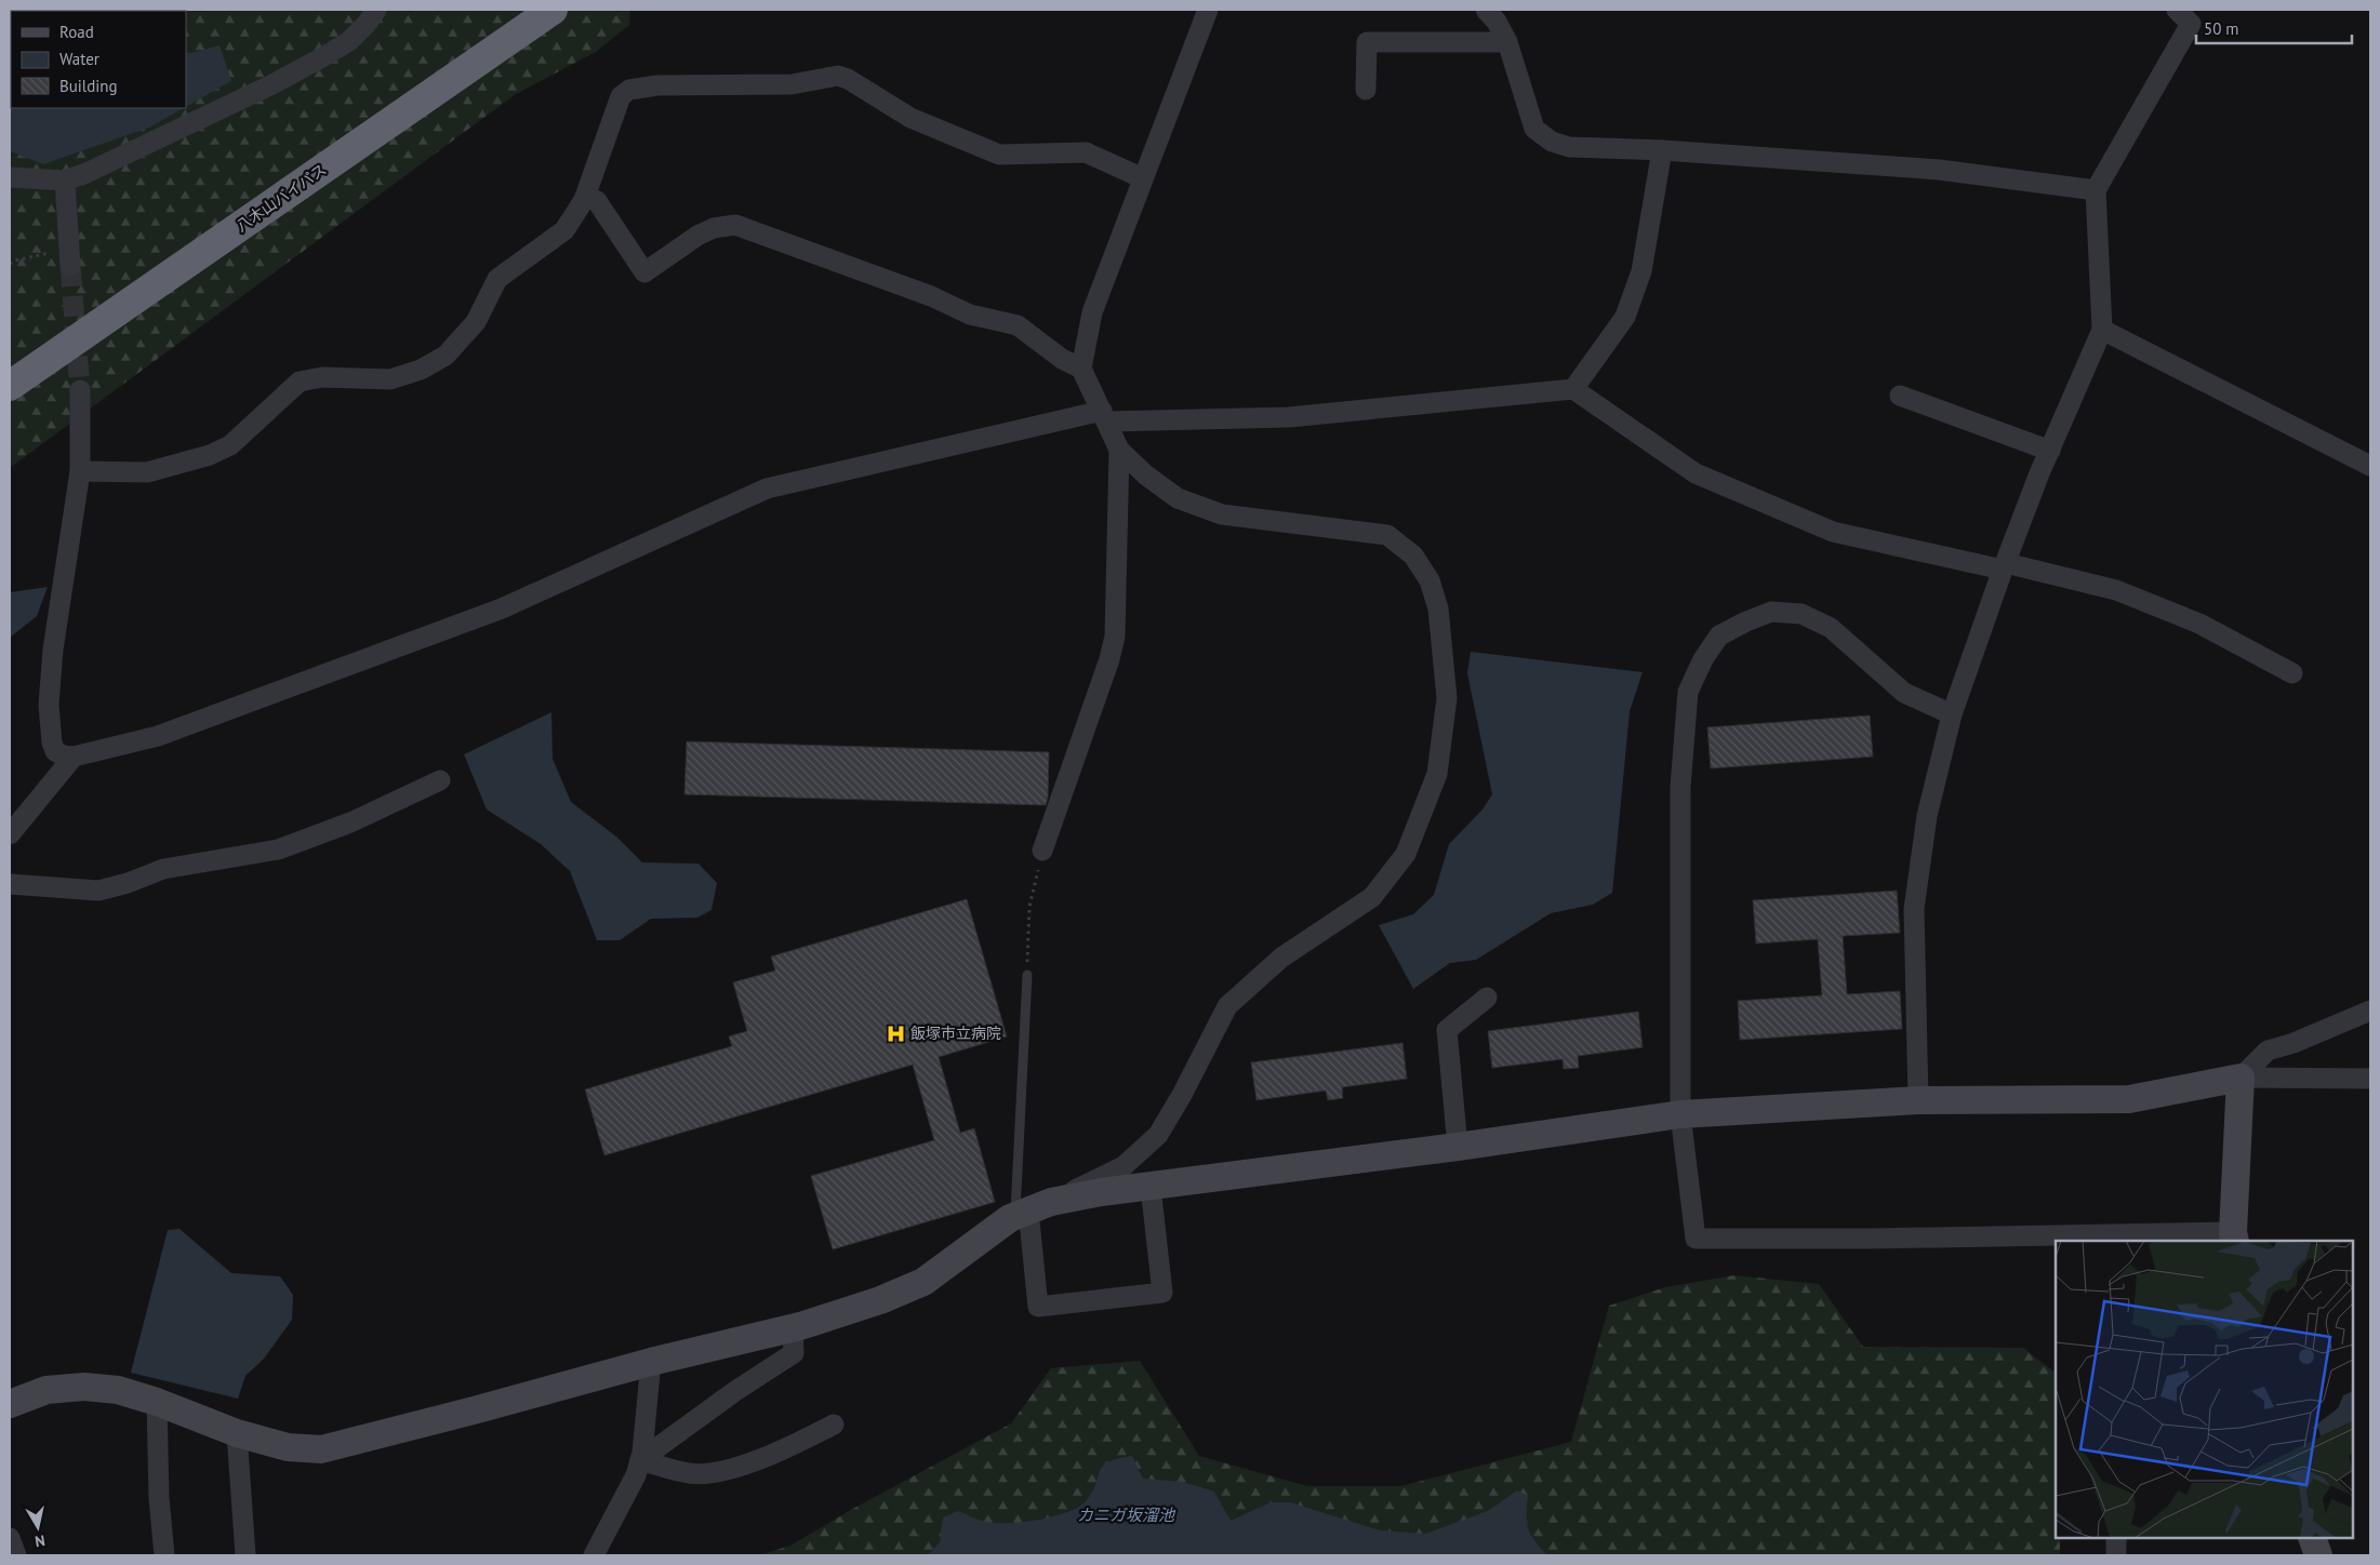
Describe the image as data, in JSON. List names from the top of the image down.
{
  "streets": {
    "highway": ["八木山バイパス"]
  },
  "water": ["カニガ坂溜池"],
  "places": {
    "hospital": ["飯塚市立病院"]
  },
  "legend": ["Road", "Water", "Building"],
  "scale_bar": "50 m",
  "north": "bottom"
}
